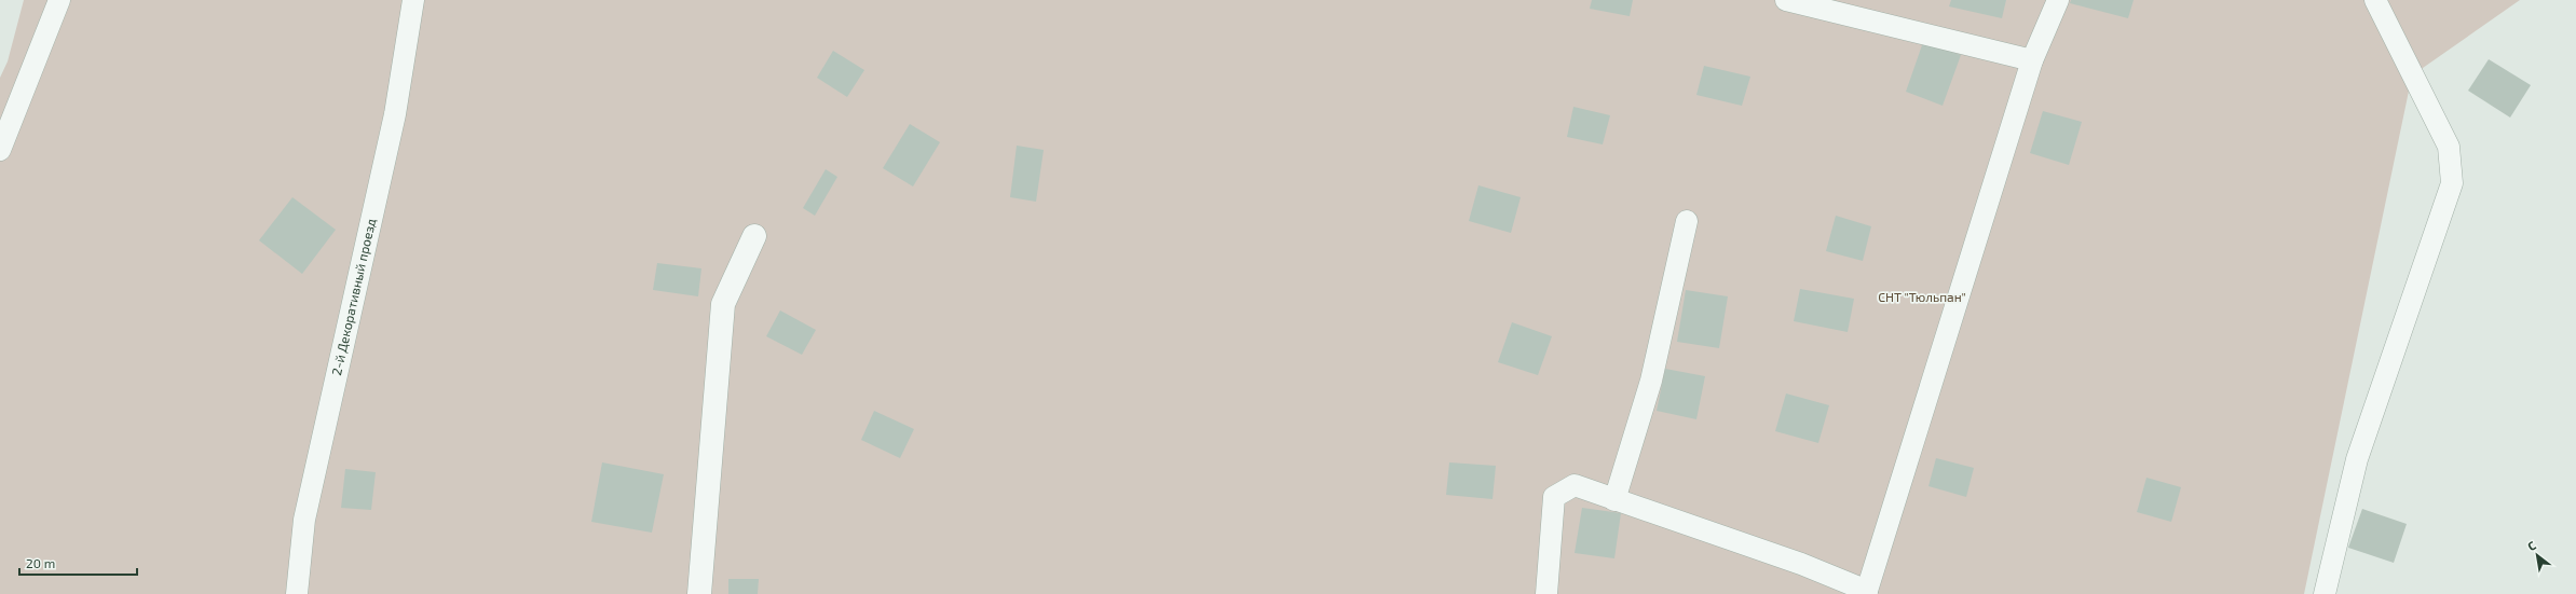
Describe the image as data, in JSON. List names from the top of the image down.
{
  "streets": {
    "lane": ["2-й Декоративный проезд"]
  },
  "parks": ["СНТ \"Тюльпан\""],
  "scale_bar": "20 m",
  "north": "top left"
}
